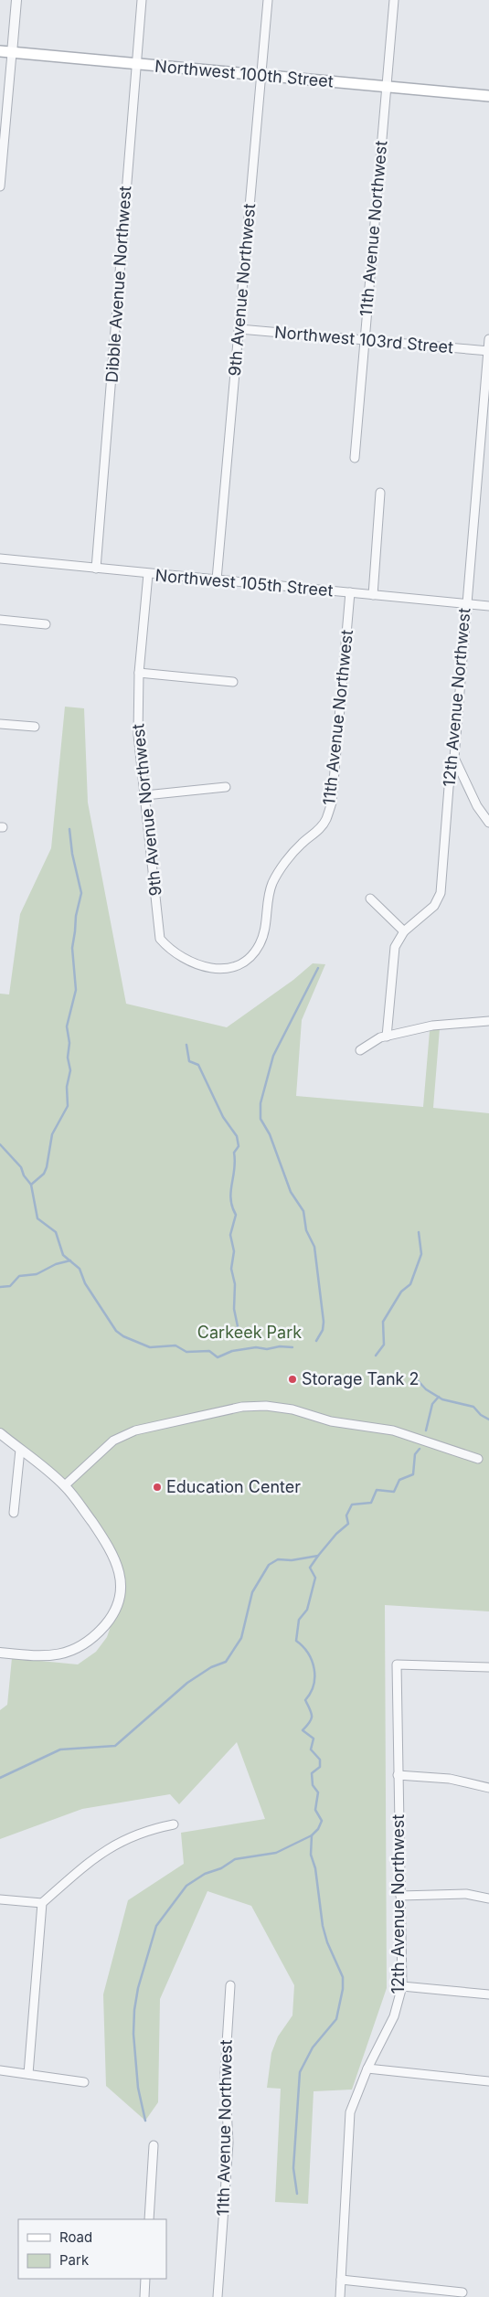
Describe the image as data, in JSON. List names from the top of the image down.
{
  "streets": {
    "main road": ["Northwest 100th Street"],
    "street": [
      "11th Avenue Northwest",
      "Dibble Avenue Northwest",
      "9th Avenue Northwest",
      "Northwest 103rd Street",
      "Northwest 105th Street",
      "12th Avenue Northwest"
    ]
  },
  "crossings": [
    ["Northwest 100th Street", "11th Avenue Northwest"],
    ["Northwest 100th Street", "Dibble Avenue Northwest"],
    ["Northwest 100th Street", "9th Avenue Northwest"],
    ["11th Avenue Northwest", "9th Avenue Northwest"],
    ["11th Avenue Northwest", "Northwest 103rd Street"],
    ["11th Avenue Northwest", "Northwest 105th Street"],
    ["Dibble Avenue Northwest", "Northwest 105th Street"],
    ["9th Avenue Northwest", "Northwest 103rd Street"],
    ["9th Avenue Northwest", "Northwest 105th Street"],
    ["Northwest 103rd Street", "12th Avenue Northwest"],
    ["Northwest 105th Street", "12th Avenue Northwest"]
  ],
  "parks": ["Carkeek Park"],
  "places": ["Storage Tank 2", "Education Center"],
  "legend": ["Road", "Park"]
}
